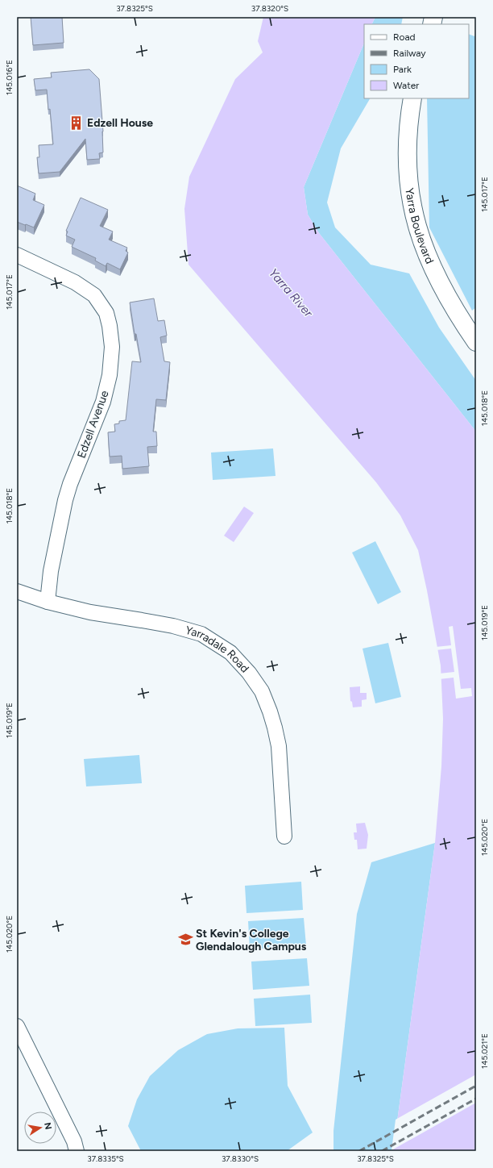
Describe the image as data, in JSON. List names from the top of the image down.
{
  "streets": {
    "street": ["Yarra Boulevard", "Edzell Avenue", "Yarradale Road"]
  },
  "crossings": [
    ["Edzell Avenue", "Yarradale Road"]
  ],
  "water": ["Yarra River"],
  "places": {
    "building": ["Edzell House"],
    "school or university": ["St Kevin's College Glendalough Campus"]
  },
  "legend": [
    "Road",
    "Railway",
    "Park",
    "Water"
  ],
  "north": "right",
  "coordinates": [
    "37.8325°S",
    "37.8320°S",
    "145.016°E",
    "145.017°E",
    "145.018°E",
    "145.019°E",
    "145.020°E",
    "145.021°E",
    "37.8335°S",
    "37.8330°S"
  ]
}
